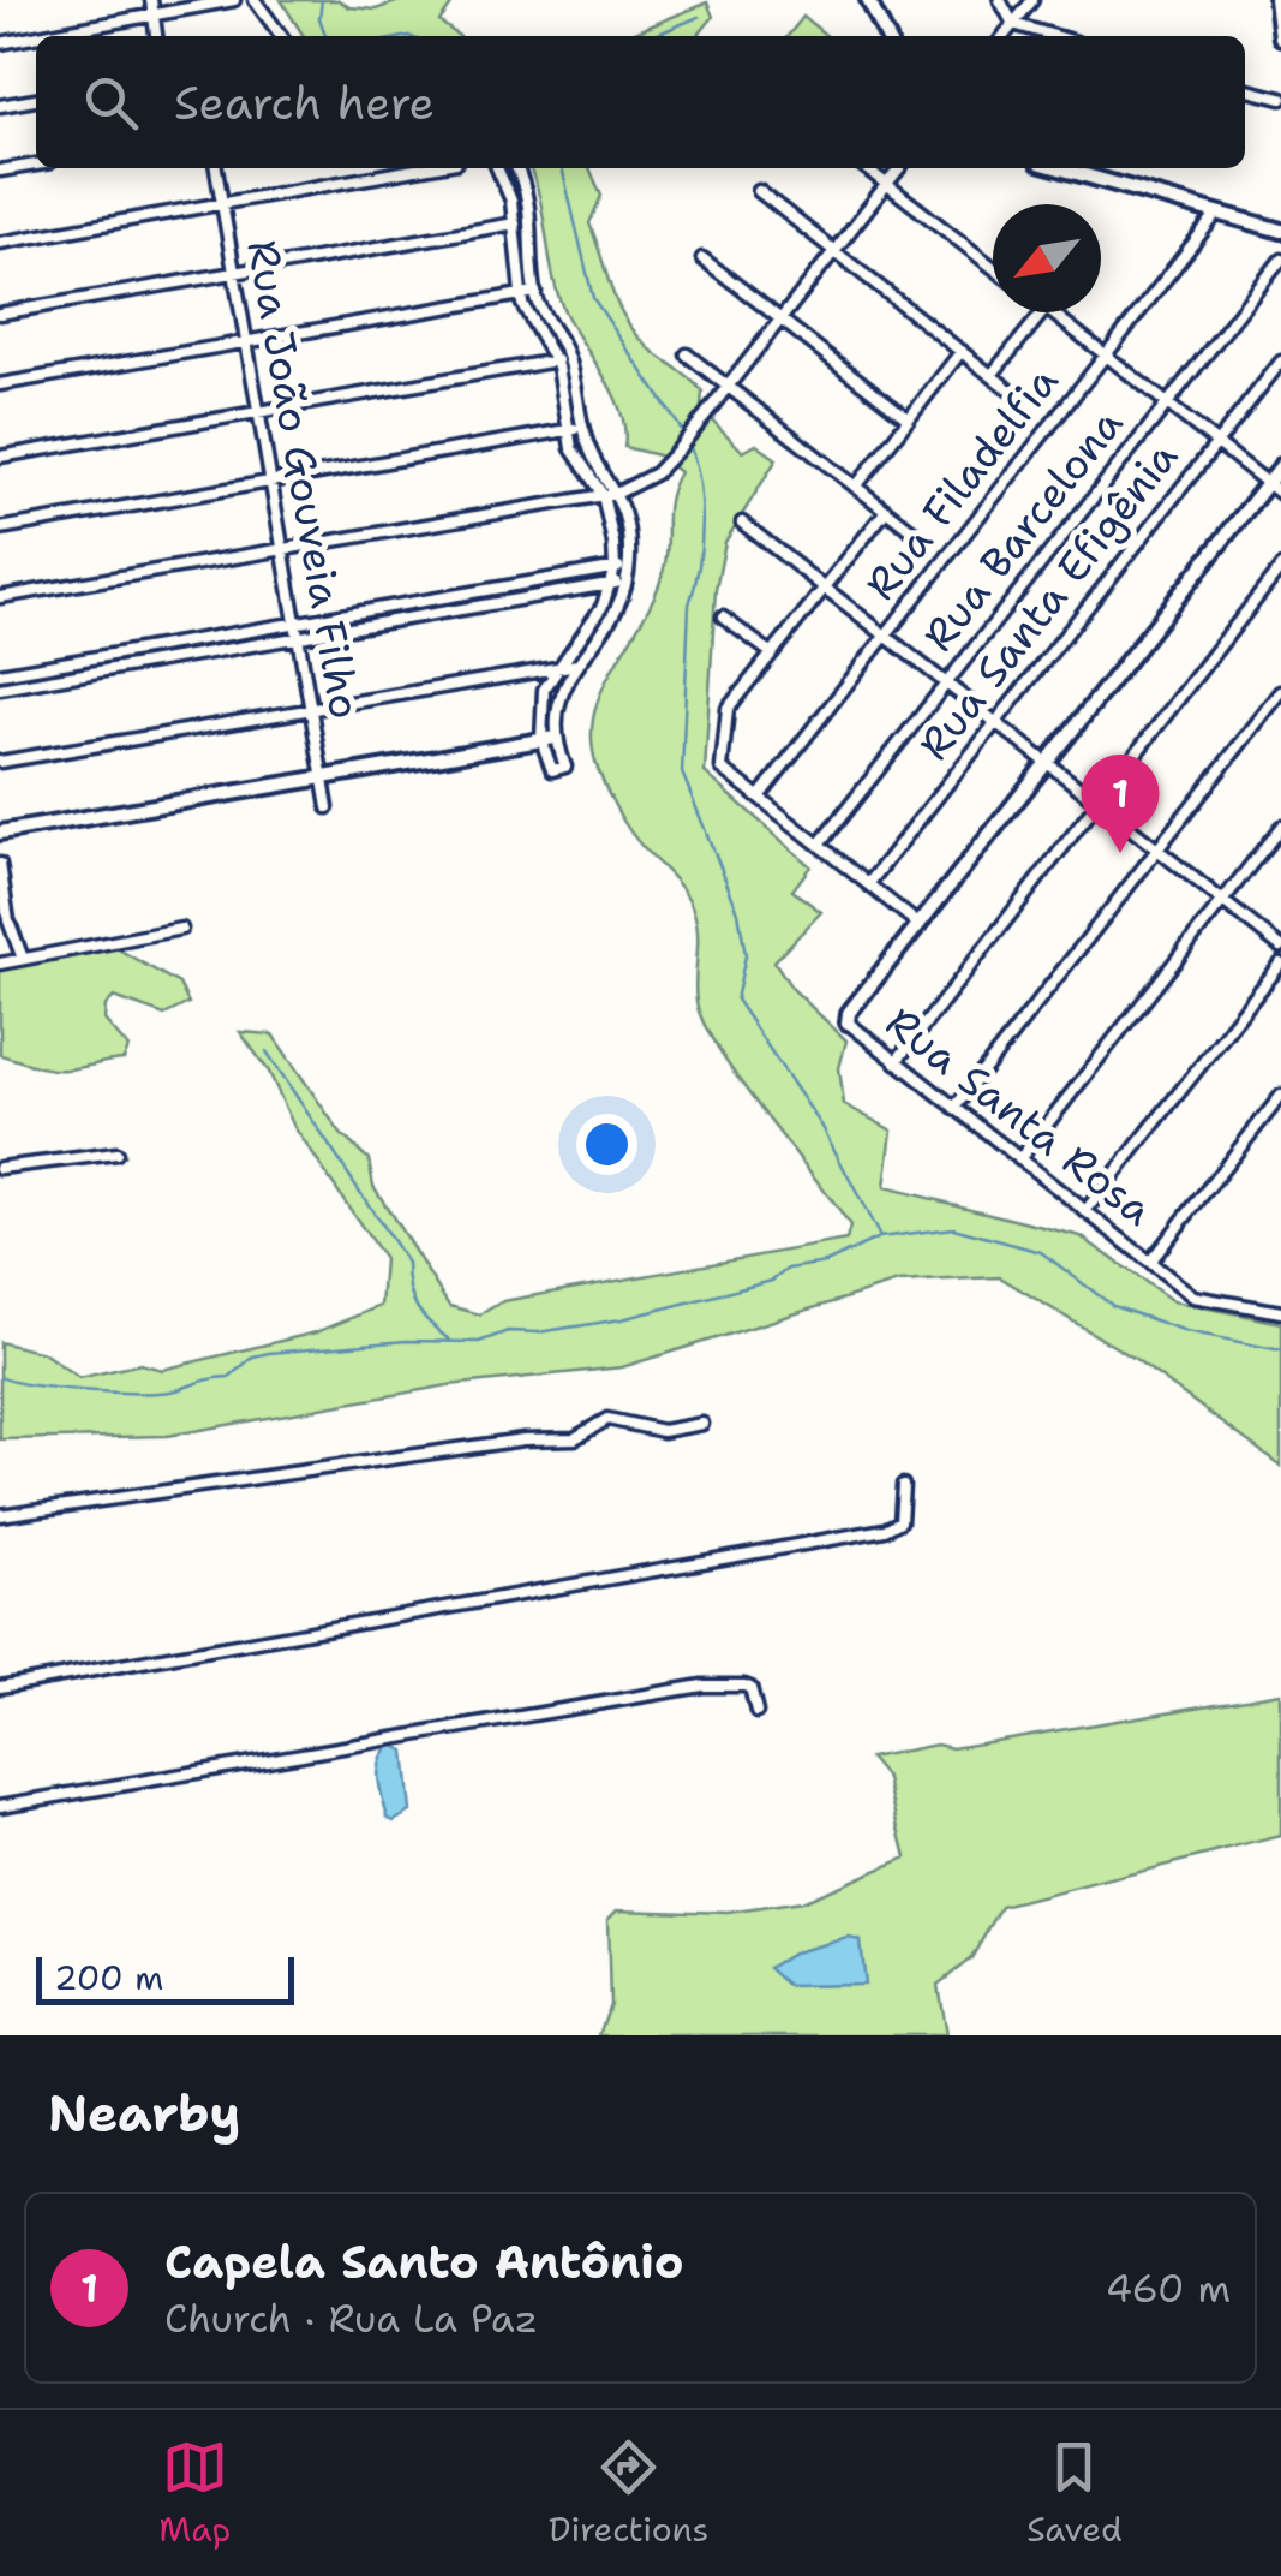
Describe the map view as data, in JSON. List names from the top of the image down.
{
  "streets": {
    "street": [
      "Rua João Gouveia Filho",
      "Rua Filadelfia",
      "Rua Barcelona",
      "Rua Santa Efigênia",
      "Rua Santa Rosa"
    ]
  },
  "scale_bar": "200 m",
  "north": "bottom left",
  "page": {
    "search": "Search here",
    "pins": "1",
    "scale": "200 m",
    "heading": "Nearby",
    "list": [
      {
        "mark": "1",
        "name": "Capela Santo Antônio",
        "note": "Church · Rua La Paz",
        "value": "460 m"
      }
    ],
    "nav": ["Map", "Directions", "Saved"]
  }
}
